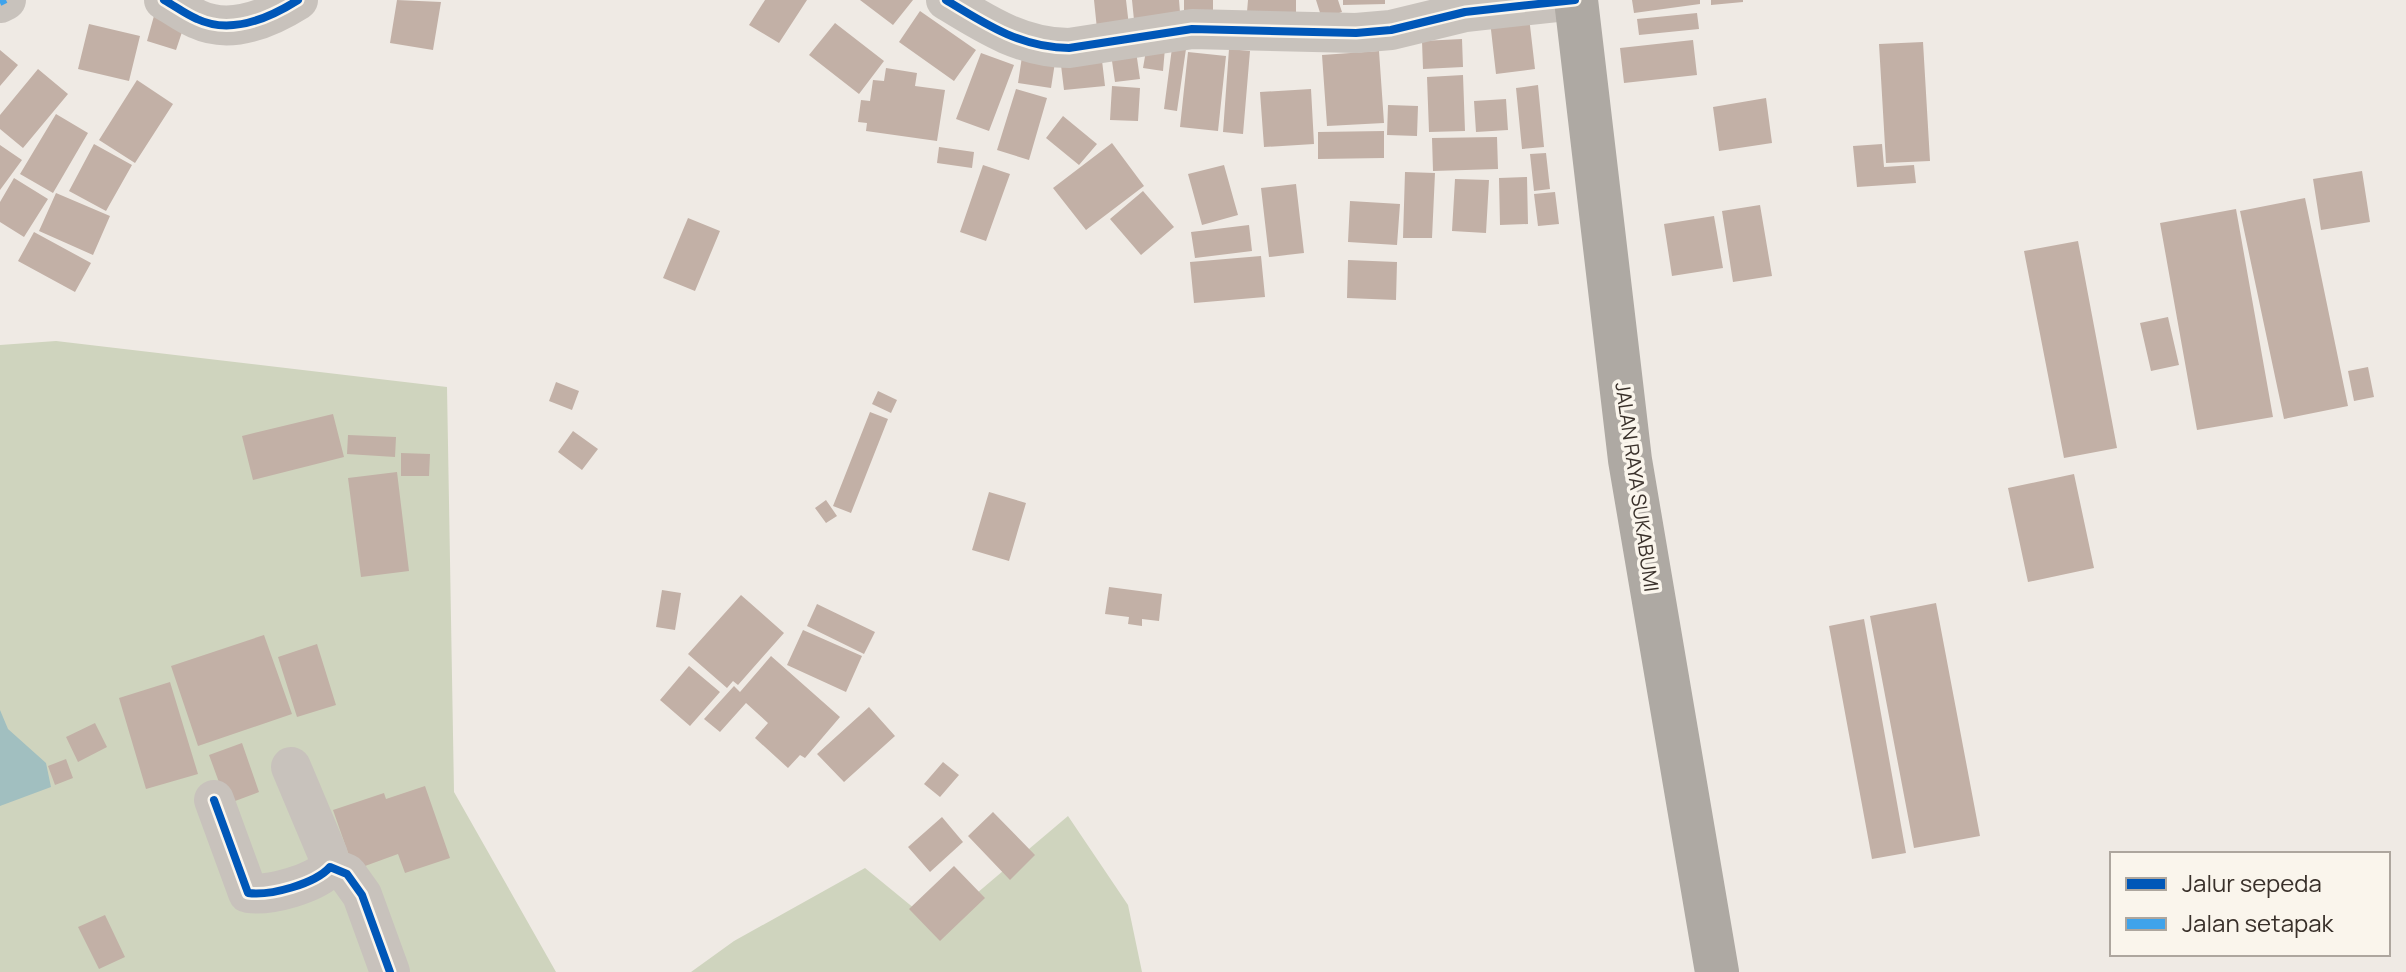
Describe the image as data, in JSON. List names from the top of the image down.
{
  "streets": {
    "highway": ["JALAN RAYA SUKABUMI"]
  },
  "legend": ["Jalur sepeda", "Jalan setapak"]
}
